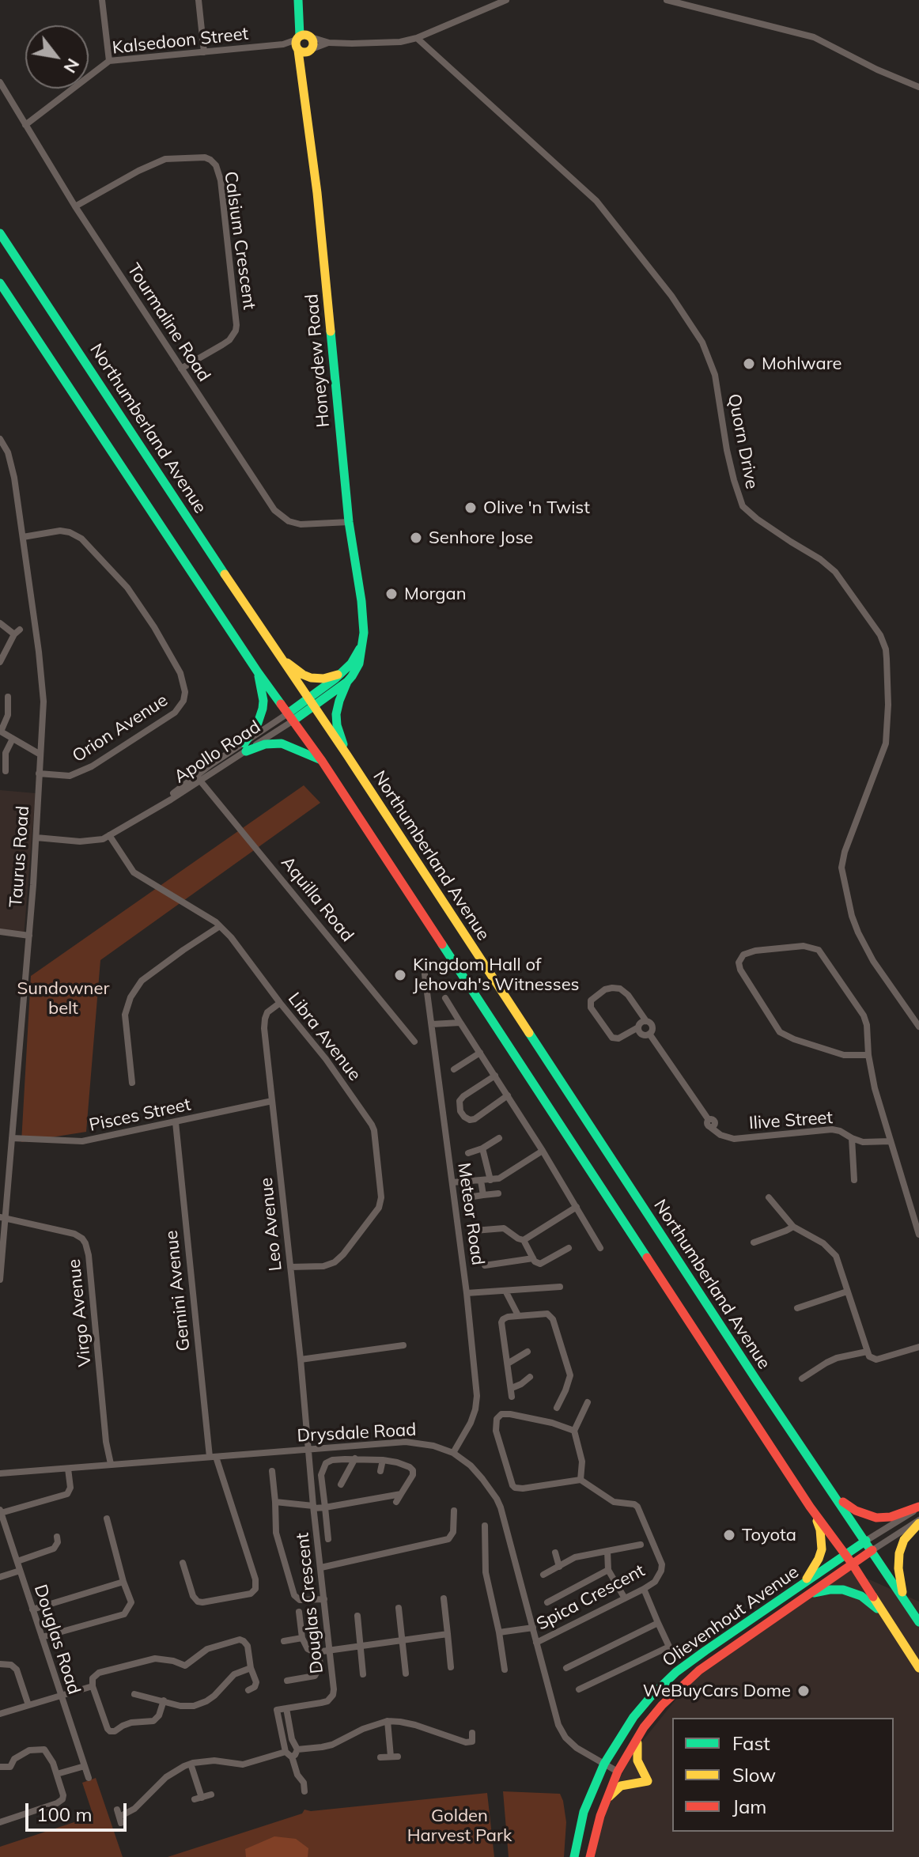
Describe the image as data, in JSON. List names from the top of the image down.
{
  "streets": {
    "main road": ["Honeydew Road", "Northumberland Avenue", "Olievenhout Avenue"],
    "street": [
      "Kalsedoon Street",
      "Calsium Crescent",
      "Tourmaline Road",
      "Quorn Drive",
      "Orion Avenue",
      "Apollo Road",
      "Taurus Road",
      "Aquilla Road",
      "Libra Avenue",
      "Pisces Street",
      "Ilive Street",
      "Meteor Road",
      "Leo Avenue",
      "Gemini Avenue",
      "Virgo Avenue",
      "Drysdale Road",
      "Spica Crescent",
      "Douglas Crescent",
      "Douglas Road"
    ]
  },
  "crossings": [
    ["Kalsedoon Street", "Tourmaline Road"],
    ["Kalsedoon Street", "Honeydew Road"],
    ["Calsium Crescent", "Tourmaline Road"],
    ["Tourmaline Road", "Honeydew Road"],
    ["Honeydew Road", "Northumberland Avenue"],
    ["Honeydew Road", "Apollo Road"],
    ["Northumberland Avenue", "Olievenhout Avenue"],
    ["Orion Avenue", "Taurus Road"],
    ["Apollo Road", "Taurus Road"],
    ["Apollo Road", "Aquilla Road"],
    ["Apollo Road", "Libra Avenue"],
    ["Taurus Road", "Pisces Street"],
    ["Taurus Road", "Virgo Avenue"],
    ["Libra Avenue", "Leo Avenue"],
    ["Pisces Street", "Leo Avenue"],
    ["Pisces Street", "Gemini Avenue"],
    ["Meteor Road", "Drysdale Road"],
    ["Leo Avenue", "Drysdale Road"],
    ["Leo Avenue", "Douglas Crescent"],
    ["Gemini Avenue", "Drysdale Road"],
    ["Virgo Avenue", "Drysdale Road"],
    ["Drysdale Road", "Spica Crescent"],
    ["Drysdale Road", "Douglas Crescent"],
    ["Drysdale Road", "Olievenhout Avenue"]
  ],
  "parks": ["Sundowner belt", "Golden Harvest Park"],
  "places": [
    "Mohlware",
    "Olive 'n Twist",
    "Senhore Jose",
    "Morgan",
    "Kingdom Hall of Jehovah's Witnesses",
    "Toyota",
    "WeBuyCars Dome"
  ],
  "legend": ["Fast", "Slow", "Jam"],
  "scale_bar": "100 m",
  "north": "bottom right"
}
